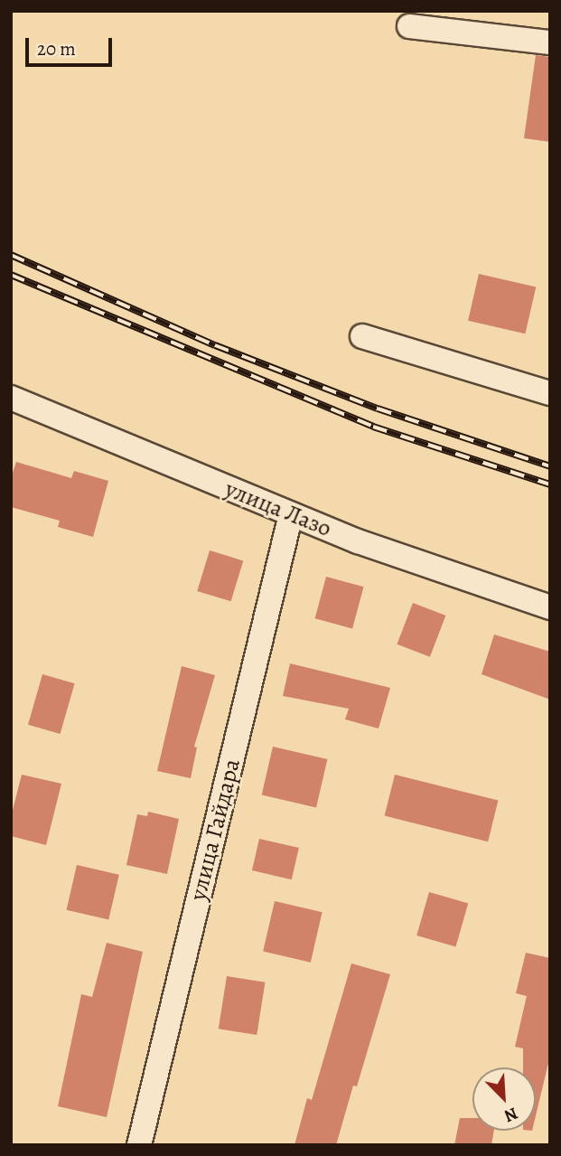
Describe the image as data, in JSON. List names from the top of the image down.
{
  "streets": {
    "street": ["улица Лазо", "улица Гайдара"]
  },
  "crossings": [
    ["улица Лазо", "улица Гайдара"]
  ],
  "scale_bar": "20 m",
  "north": "bottom right"
}
